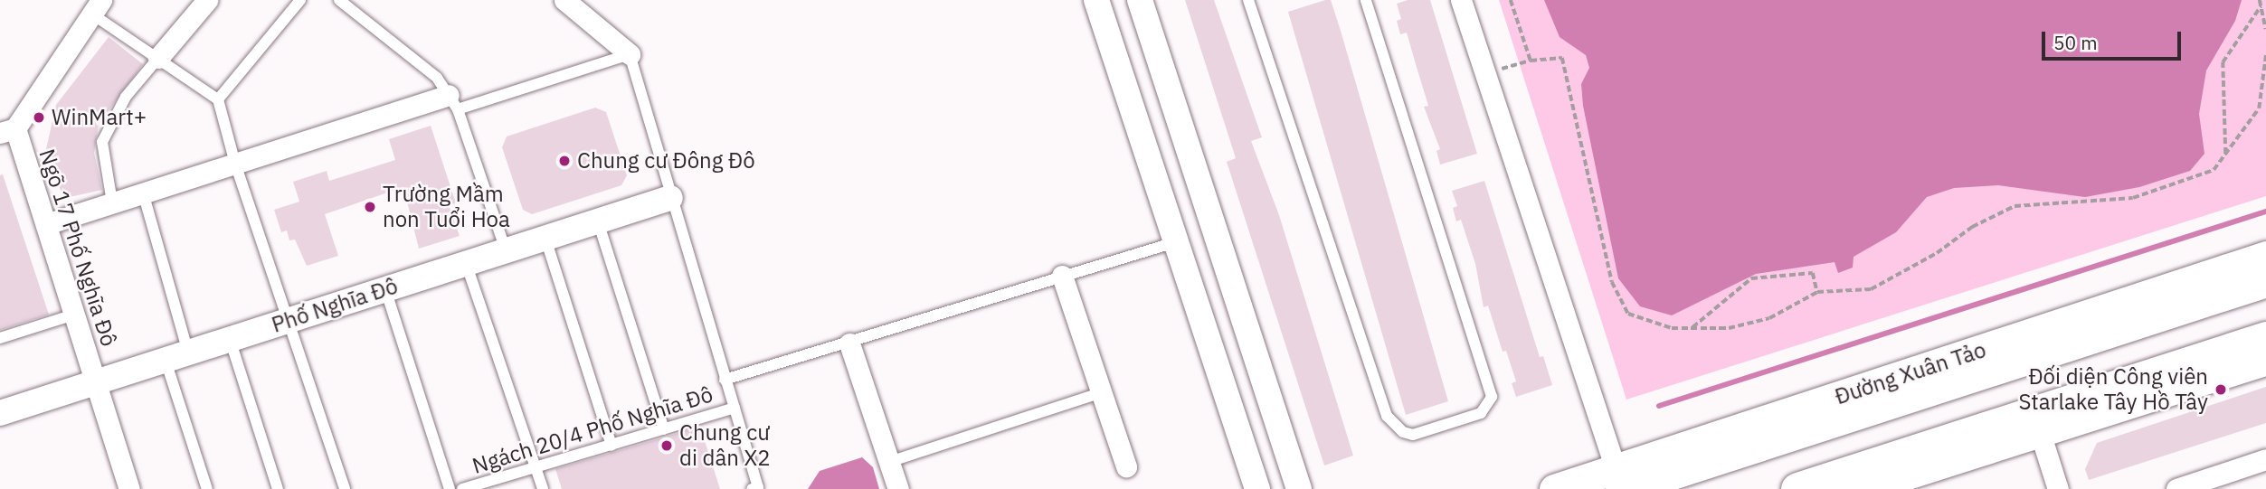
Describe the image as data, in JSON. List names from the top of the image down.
{
  "streets": {
    "main road": ["Đường Xuân Tảo"],
    "street": ["Ngõ 17 Phố Nghĩa Đô", "Phố Nghĩa Đô"],
    "lane": ["Ngách 20/4 Phố Nghĩa Đô"]
  },
  "crossings": [
    ["Ngõ 17 Phố Nghĩa Đô", "Phố Nghĩa Đô"]
  ],
  "places": [
    "WinMart+",
    "Chung cư Đông Đô",
    "Trường Mầm non Tuổi Hoa",
    "Đối diện Công viên Starlake Tây Hồ Tây",
    "Chung cư di dân X2"
  ],
  "scale_bar": "50 m"
}
